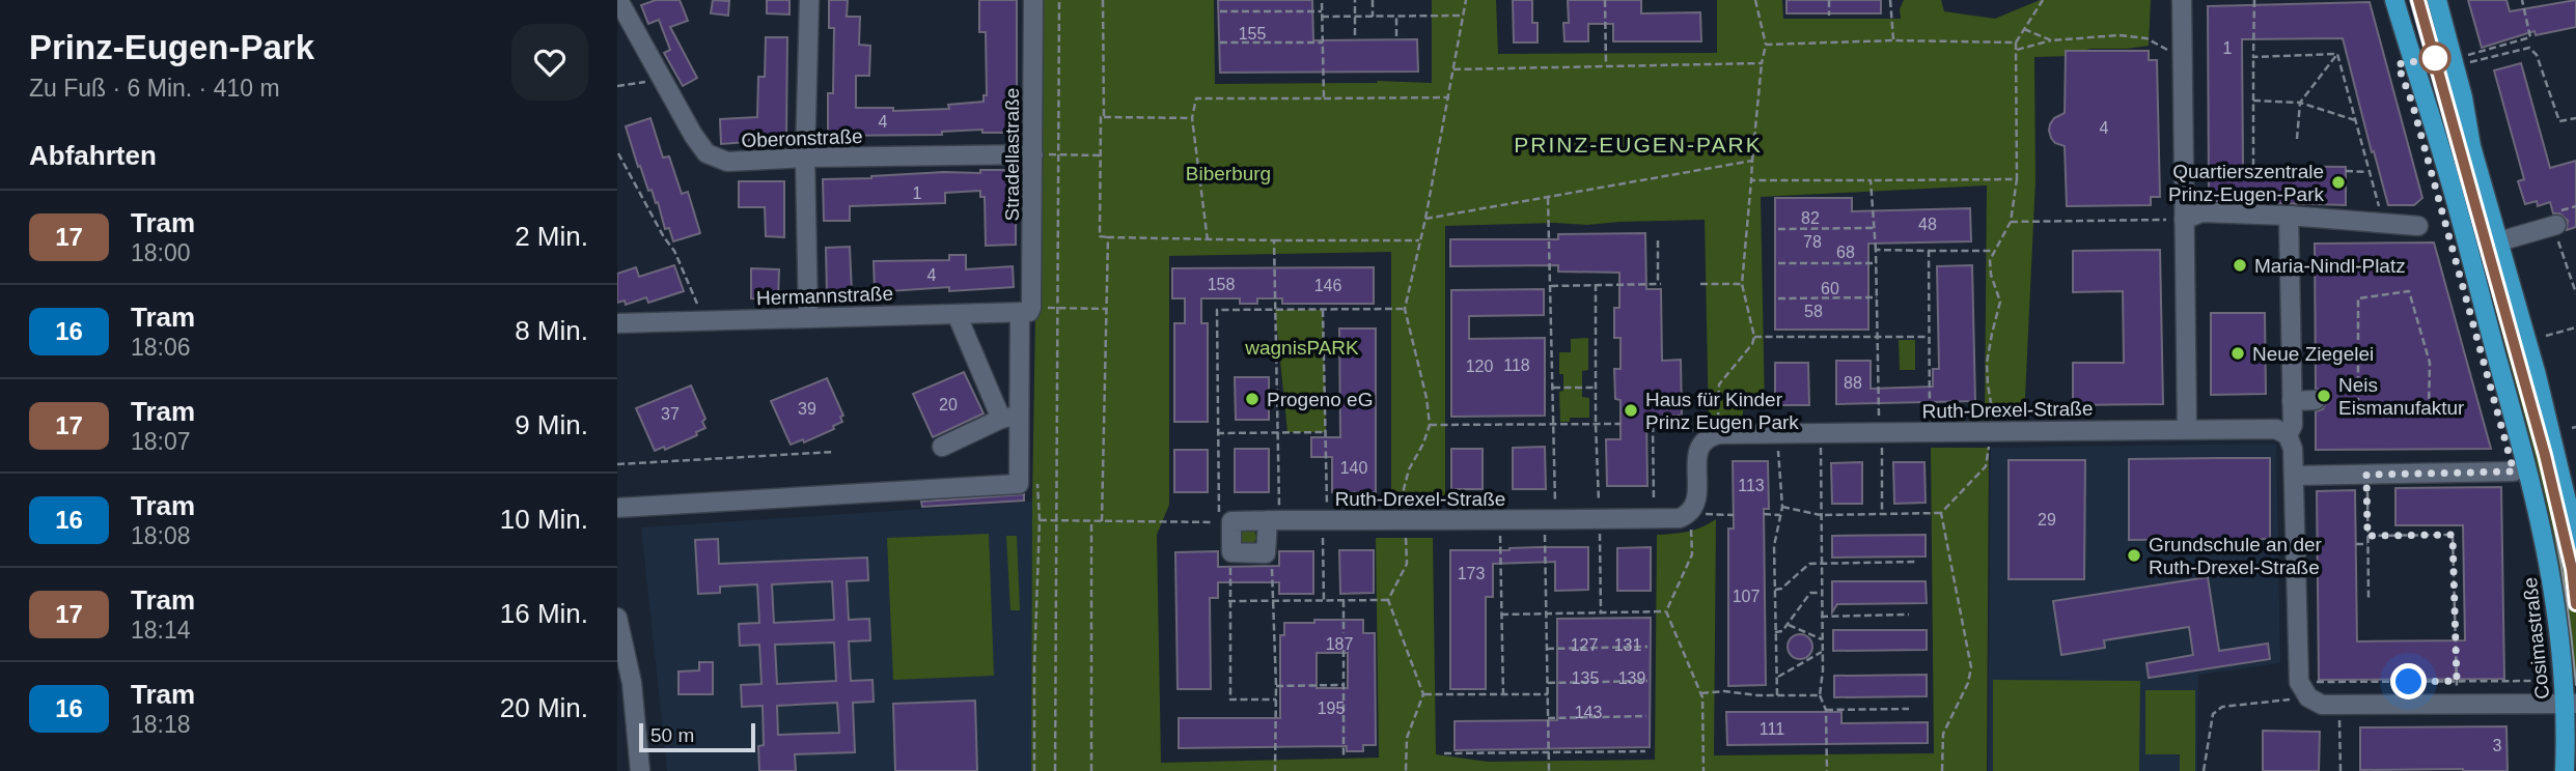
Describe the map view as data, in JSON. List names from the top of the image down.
{
  "streets": {
    "main road": ["Cosimastraße"],
    "street": [
      "Oberonstraße",
      "Stradellastraße",
      "Hermannstraße",
      "Ruth-Drexel-Straße"
    ]
  },
  "crossings": [
    ["Oberonstraße", "Stradellastraße"],
    ["Stradellastraße", "Hermannstraße"]
  ],
  "districts": ["PRINZ-EUGEN-PARK"],
  "parks": ["Biberburg", "wagnisPARK"],
  "places": [
    "Quartierszentrale Prinz-Eugen-Park",
    "Maria-Nindl-Platz",
    "Neue Ziegelei",
    "Neis Eismanufaktur",
    "Progeno eG",
    "Haus für Kinder Prinz Eugen Park",
    "Grundschule an der Ruth-Drexel-Straße"
  ],
  "lines": ["tram line 17"],
  "house_numbers": [
    "155",
    "1",
    "4",
    "4",
    "1",
    "82",
    "48",
    "78",
    "68",
    "4",
    "158",
    "146",
    "60",
    "58",
    "118",
    "120",
    "88",
    "20",
    "39",
    "37",
    "140",
    "113",
    "29",
    "173",
    "107",
    "187",
    "127",
    "131",
    "135",
    "139",
    "195",
    "143",
    "111",
    "3"
  ],
  "scale_bar": "50 m",
  "page": {
    "heading": [
      ["Prinz-Eugen-Park", "Zu Fuß · 6 Min. · 410 m"],
      "Abfahrten"
    ],
    "list": [
      {
        "mark": "17",
        "name": "Tram",
        "note": "18:00",
        "value": "2 Min."
      },
      {
        "mark": "16",
        "name": "Tram",
        "note": "18:06",
        "value": "8 Min."
      },
      {
        "mark": "17",
        "name": "Tram",
        "note": "18:07",
        "value": "9 Min."
      },
      {
        "mark": "16",
        "name": "Tram",
        "note": "18:08",
        "value": "10 Min."
      },
      {
        "mark": "17",
        "name": "Tram",
        "note": "18:14",
        "value": "16 Min."
      },
      {
        "mark": "16",
        "name": "Tram",
        "note": "18:18",
        "value": "20 Min."
      }
    ],
    "scale": "50 m"
  }
}
